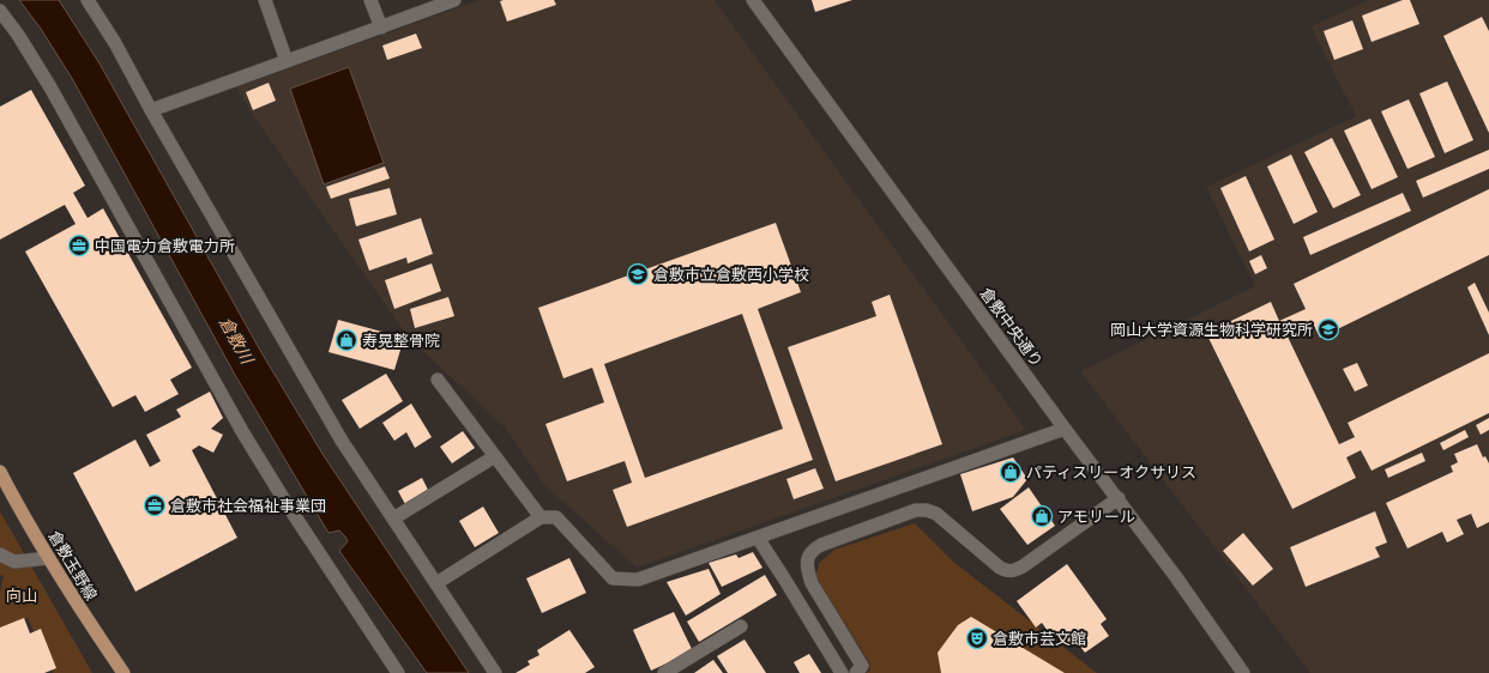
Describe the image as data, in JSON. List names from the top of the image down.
{
  "streets": {
    "main road": ["倉敷玉野線"],
    "street": ["倉敷中央通り"]
  },
  "water": ["倉敷川"],
  "parks": ["向山"],
  "places": {
    "office": ["中国電力倉敷電力所", "倉敷市社会福祉事業団"],
    "school or university": ["倉敷市立倉敷西小学校", "岡山大学資源生物科学研究所"],
    "shop": ["寿晃整骨院", "パティスリーオクサリス", "アモリール"],
    "theatre": ["倉敷市芸文館"]
  }
}
